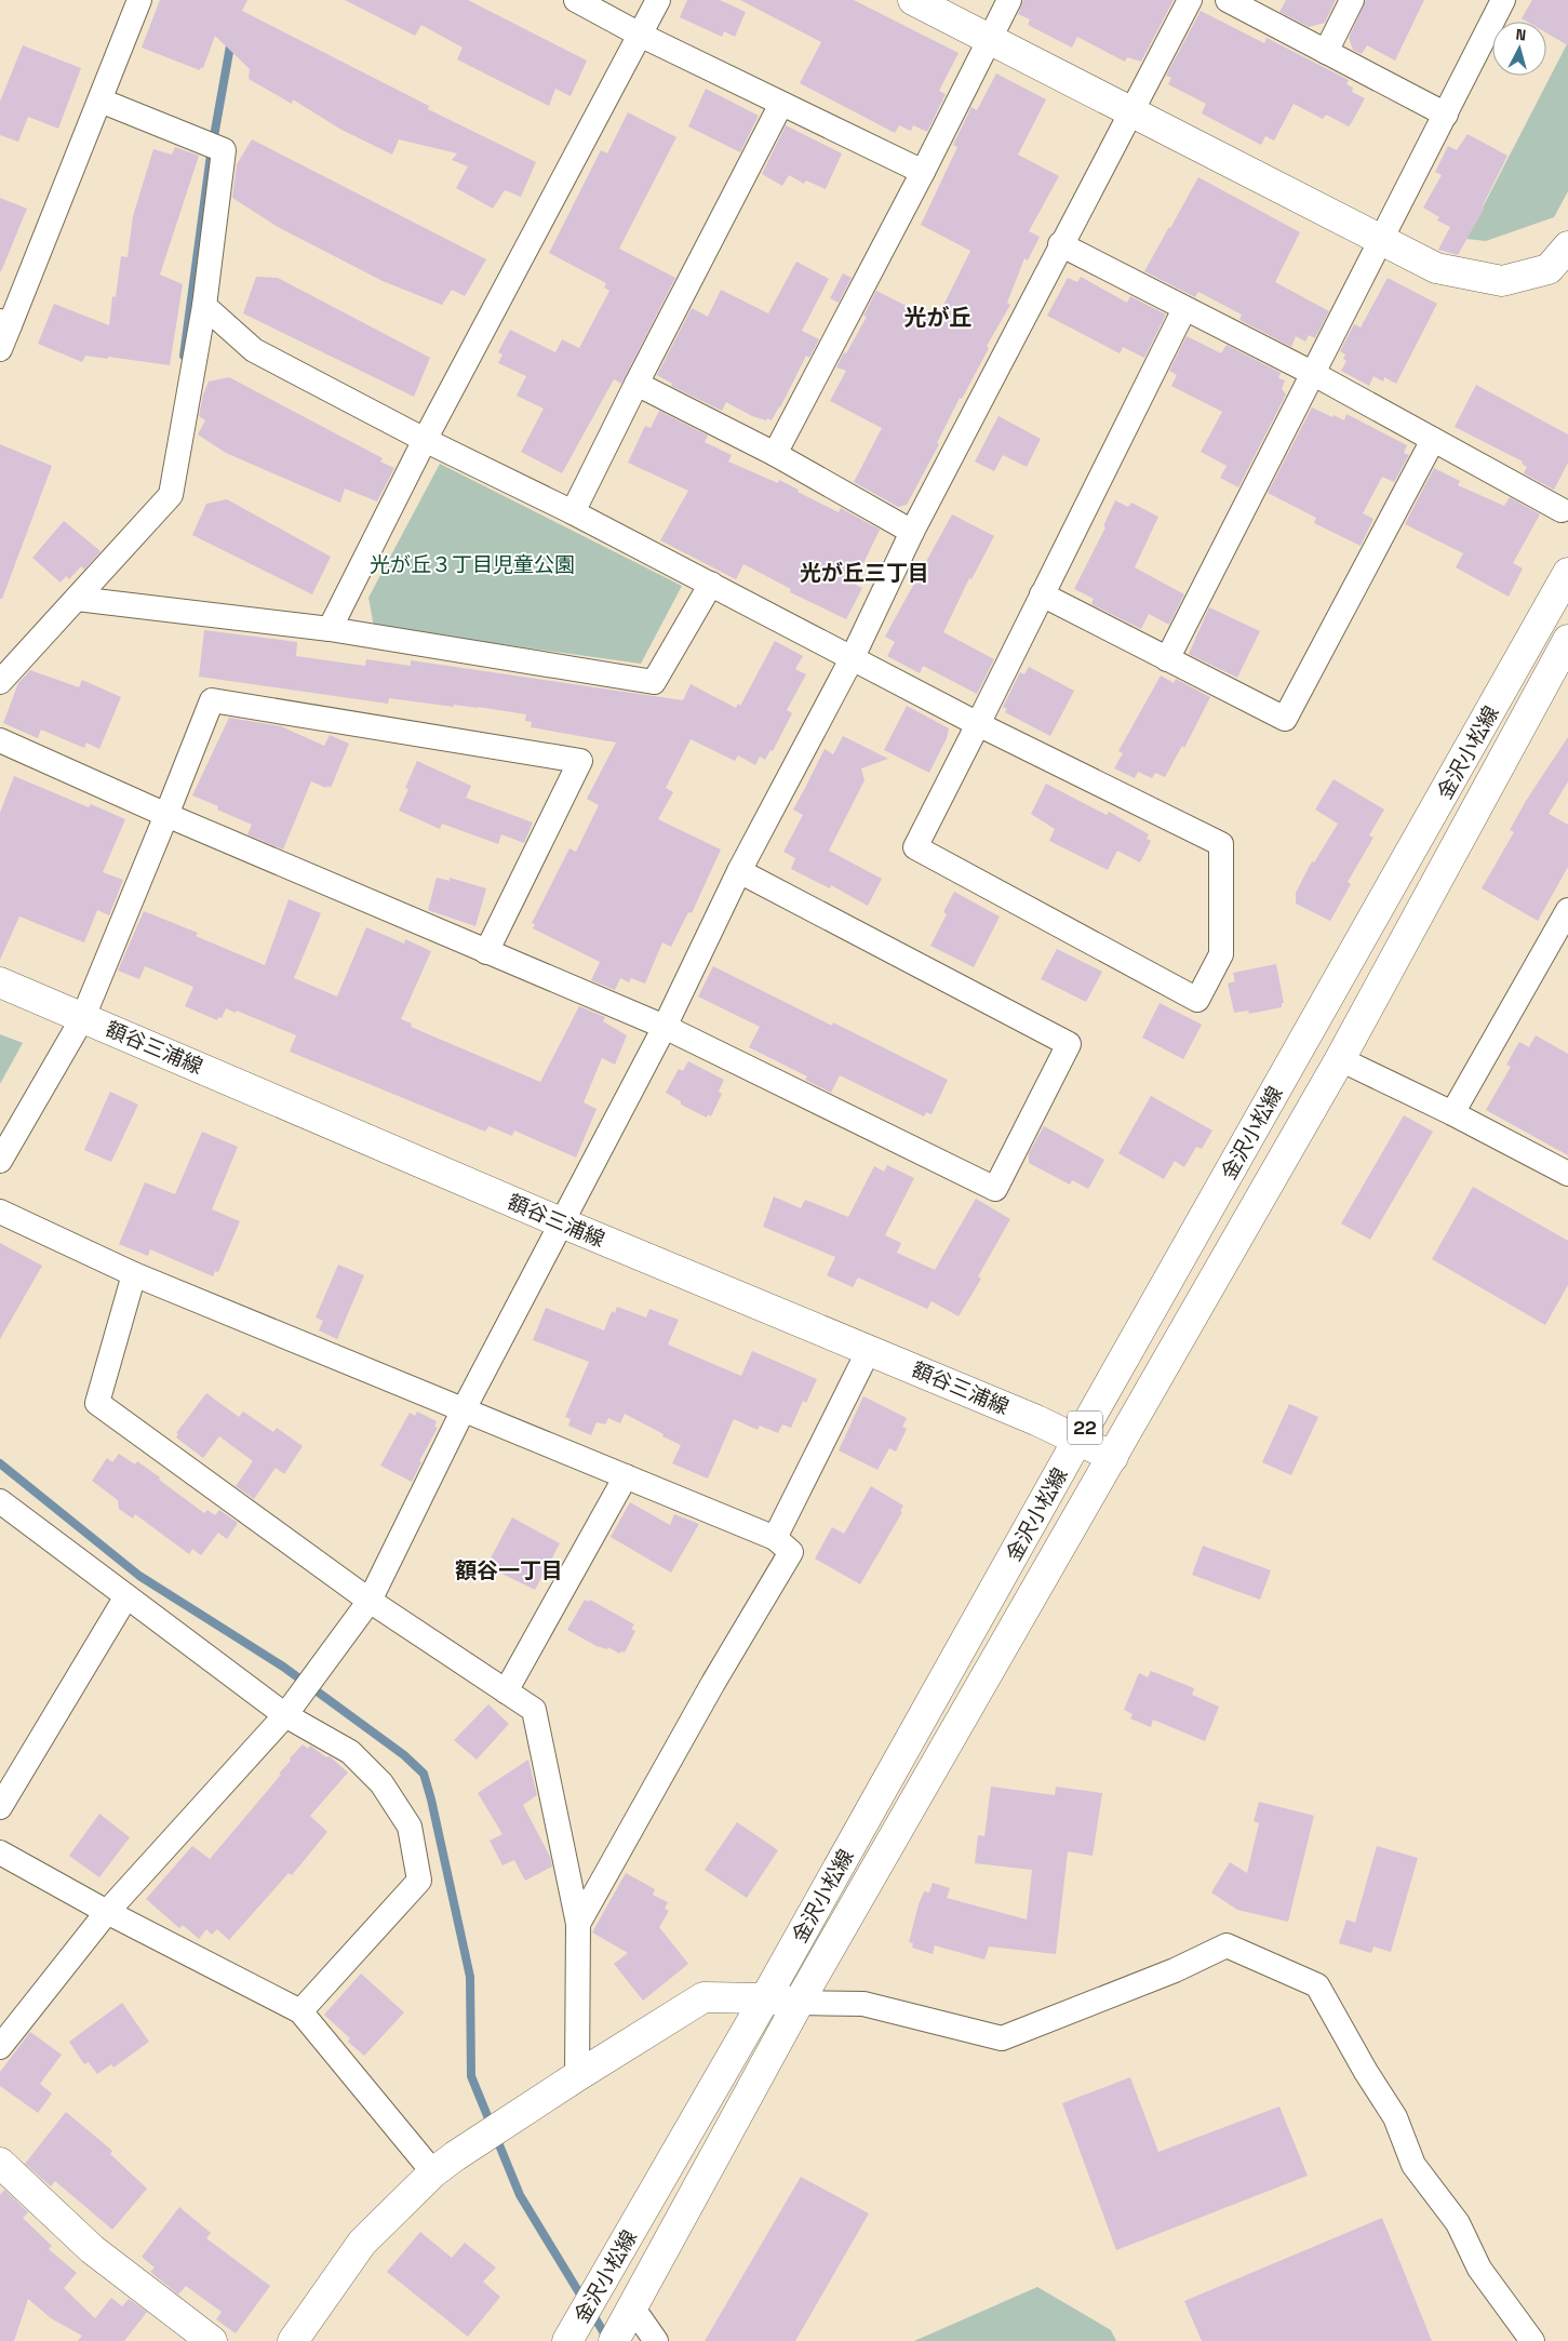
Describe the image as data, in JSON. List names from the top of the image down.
{
  "streets": {
    "main road": ["金沢小松線", "額谷三浦線", "22"]
  },
  "crossings": [
    ["金沢小松線", "額谷三浦線"]
  ],
  "districts": ["光が丘", "光が丘三丁目", "額谷一丁目"],
  "parks": ["光が丘３丁目児童公園"],
  "north": "top"
}
